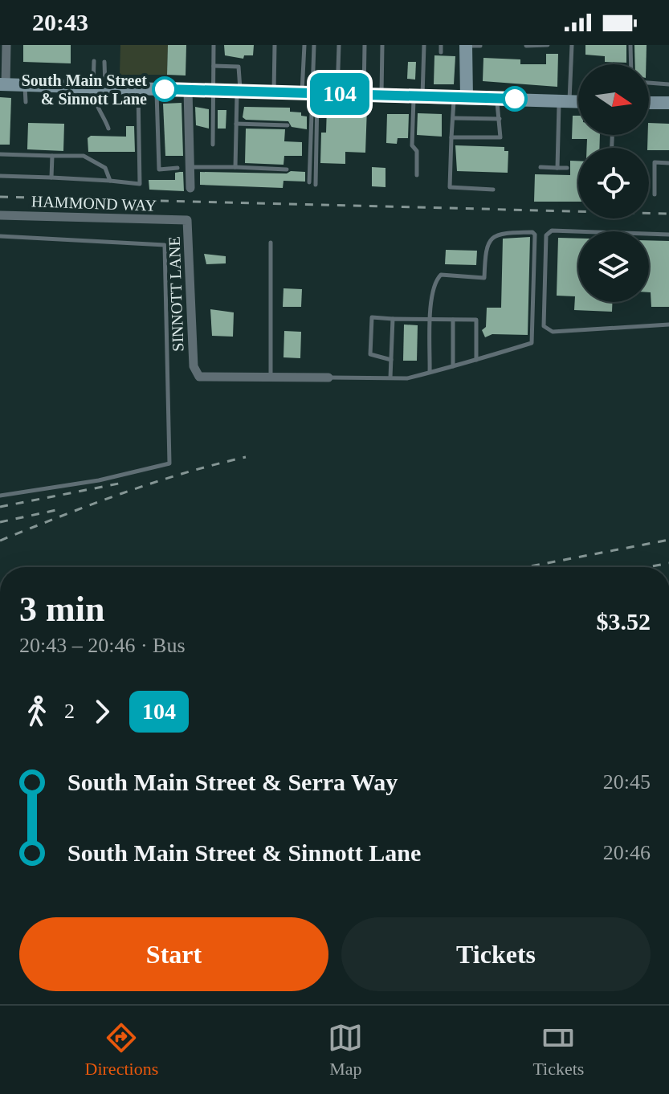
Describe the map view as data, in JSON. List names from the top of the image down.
{
  "streets": {
    "street": ["HAMMOND WAY", "SINNOTT LANE"]
  },
  "crossings": [
    ["HAMMOND WAY", "SINNOTT LANE"]
  ],
  "places": ["South Main Street & Sinnott Lane"],
  "lines": ["bus line 104"],
  "north": "right",
  "page": {
    "status": "20:43",
    "on_map": "104",
    "heading": ["3 min", "20:43 – 20:46 · Bus", "$3.52"],
    "legs": ["2", "104"],
    "list": [
      {
        "name": "South Main Street & Serra Way",
        "value": "20:45"
      },
      {
        "name": "South Main Street & Sinnott Lane",
        "value": "20:46"
      }
    ],
    "buttons": ["Start", "Tickets"],
    "tabs": ["Directions", "Map", "Tickets"]
  }
}
